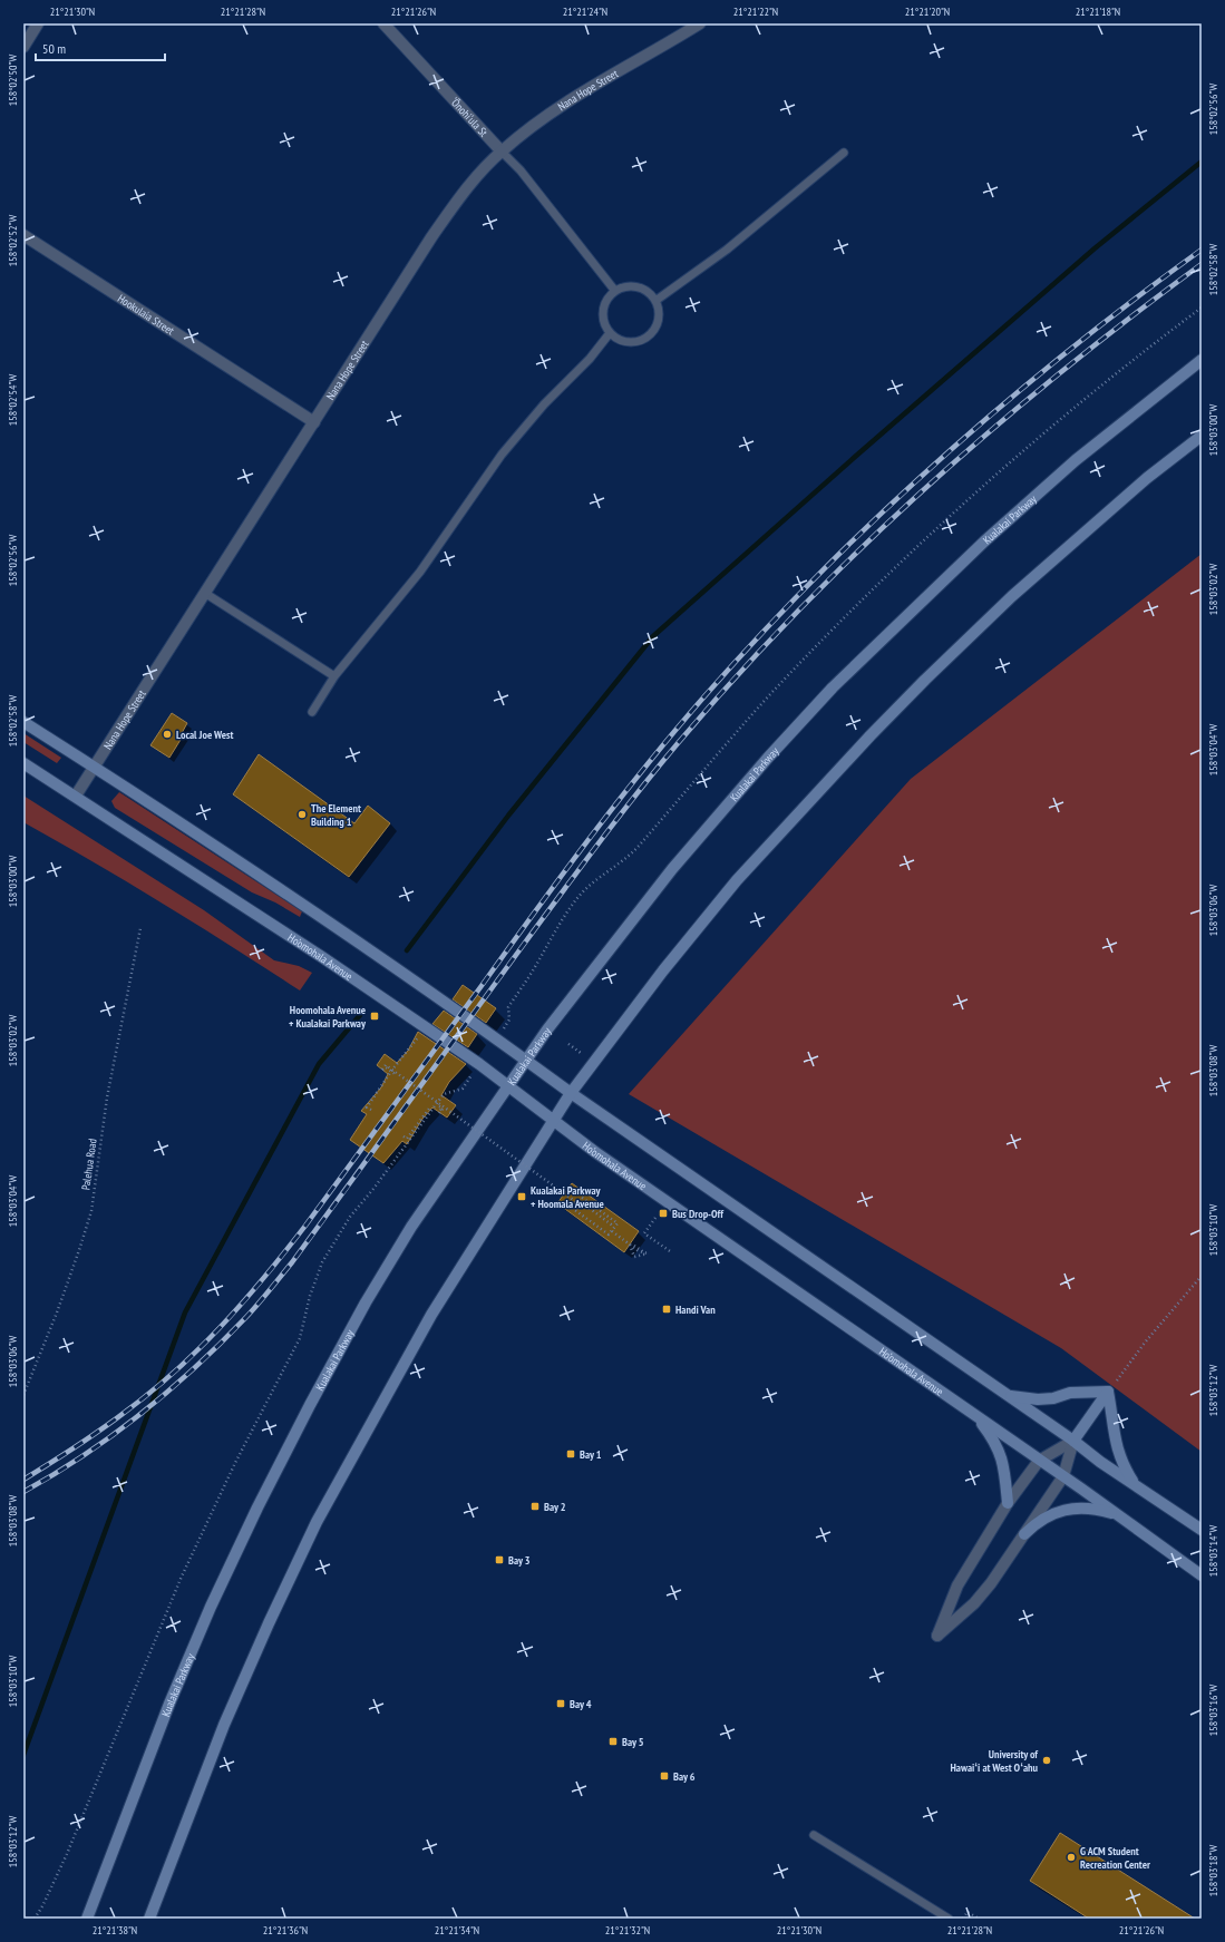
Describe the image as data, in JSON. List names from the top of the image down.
{
  "streets": {
    "main road": ["Kualakai Parkway", "Ho’omohala Avenue"],
    "street": ["Nana Hope Street", "‘Ōnohi‘ula St", "Hookulaia Street"],
    "path": ["Palehua Road"]
  },
  "crossings": [
    ["Nana Hope Street", "‘Ōnohi‘ula St"],
    ["Nana Hope Street", "Hookulaia Street"],
    ["Nana Hope Street", "Ho’omohala Avenue"],
    ["Kualakai Parkway", "Ho’omohala Avenue"]
  ],
  "places": {
    "other": [
      "Local Joe West",
      "The Element Building 1",
      "University of Hawaiʻi at West Oʻahu",
      "G ACM Student Recreation Center"
    ],
    "transit": [
      "Hoomohala Avenue + Kualakai Parkway",
      "Kualakai Parkway + Hoomala Avenue",
      "Bus Drop-Off",
      "Handi Van",
      "Bay 1",
      "Bay 2",
      "Bay 3",
      "Bay 4",
      "Bay 5",
      "Bay 6"
    ]
  },
  "scale_bar": "50 m",
  "coordinates": [
    "21°21'30\"N",
    "21°21'28\"N",
    "21°21'26\"N",
    "21°21'24\"N",
    "21°21'22\"N",
    "21°21'20\"N",
    "21°21'18\"N",
    "158°02'50\"W",
    "158°02'56\"W",
    "158°02'52\"W",
    "158°02'58\"W",
    "158°02'54\"W",
    "158°03'00\"W",
    "158°03'02\"W",
    "158°03'04\"W",
    "158°03'06\"W",
    "158°03'08\"W",
    "158°03'10\"W",
    "158°03'12\"W",
    "158°03'14\"W",
    "158°03'16\"W",
    "158°03'18\"W",
    "21°21'38\"N",
    "21°21'36\"N",
    "21°21'34\"N",
    "21°21'32\"N"
  ]
}
